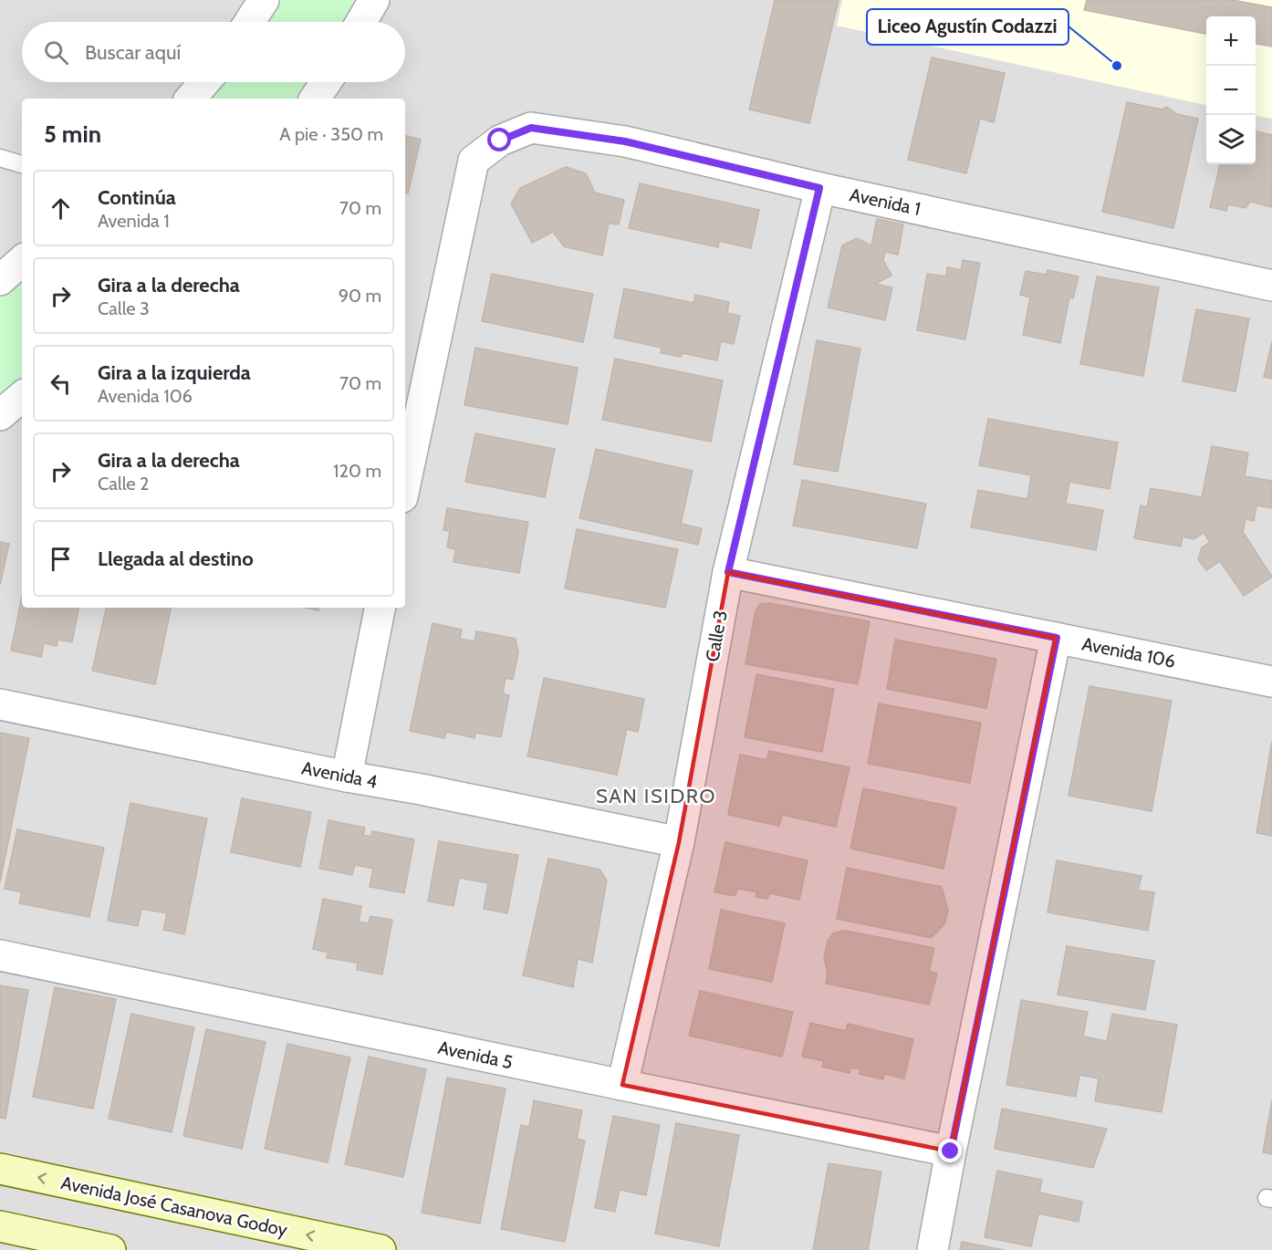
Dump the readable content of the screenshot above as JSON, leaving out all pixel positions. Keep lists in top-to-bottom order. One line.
{"streets":{"street":["Avenida 1","Calle 3","Avenida 106","Avenida 4","Avenida 5","Avenida José Casanova Godoy"]},"crossings":[["Avenida 1","Calle 3"],["Calle 3","Avenida 106"],["Calle 3","Avenida 4"],["Calle 3","Avenida 5"]],"one_way":["Avenida José Casanova Godoy"],"districts":["SAN ISIDRO"],"places":["Liceo Agustín Codazzi"],"page":{"map_buttons":["+","−"],"search":"Buscar aquí","heading":["5 min","A pie · 350 m"],"list":[["Continúa","Avenida 1","70 m"],["Gira a la derecha","Calle 3","90 m"],["Gira a la izquierda","Avenida 106","70 m"],["Gira a la derecha","Calle 2","120 m"],"Llegada al destino"]}}
